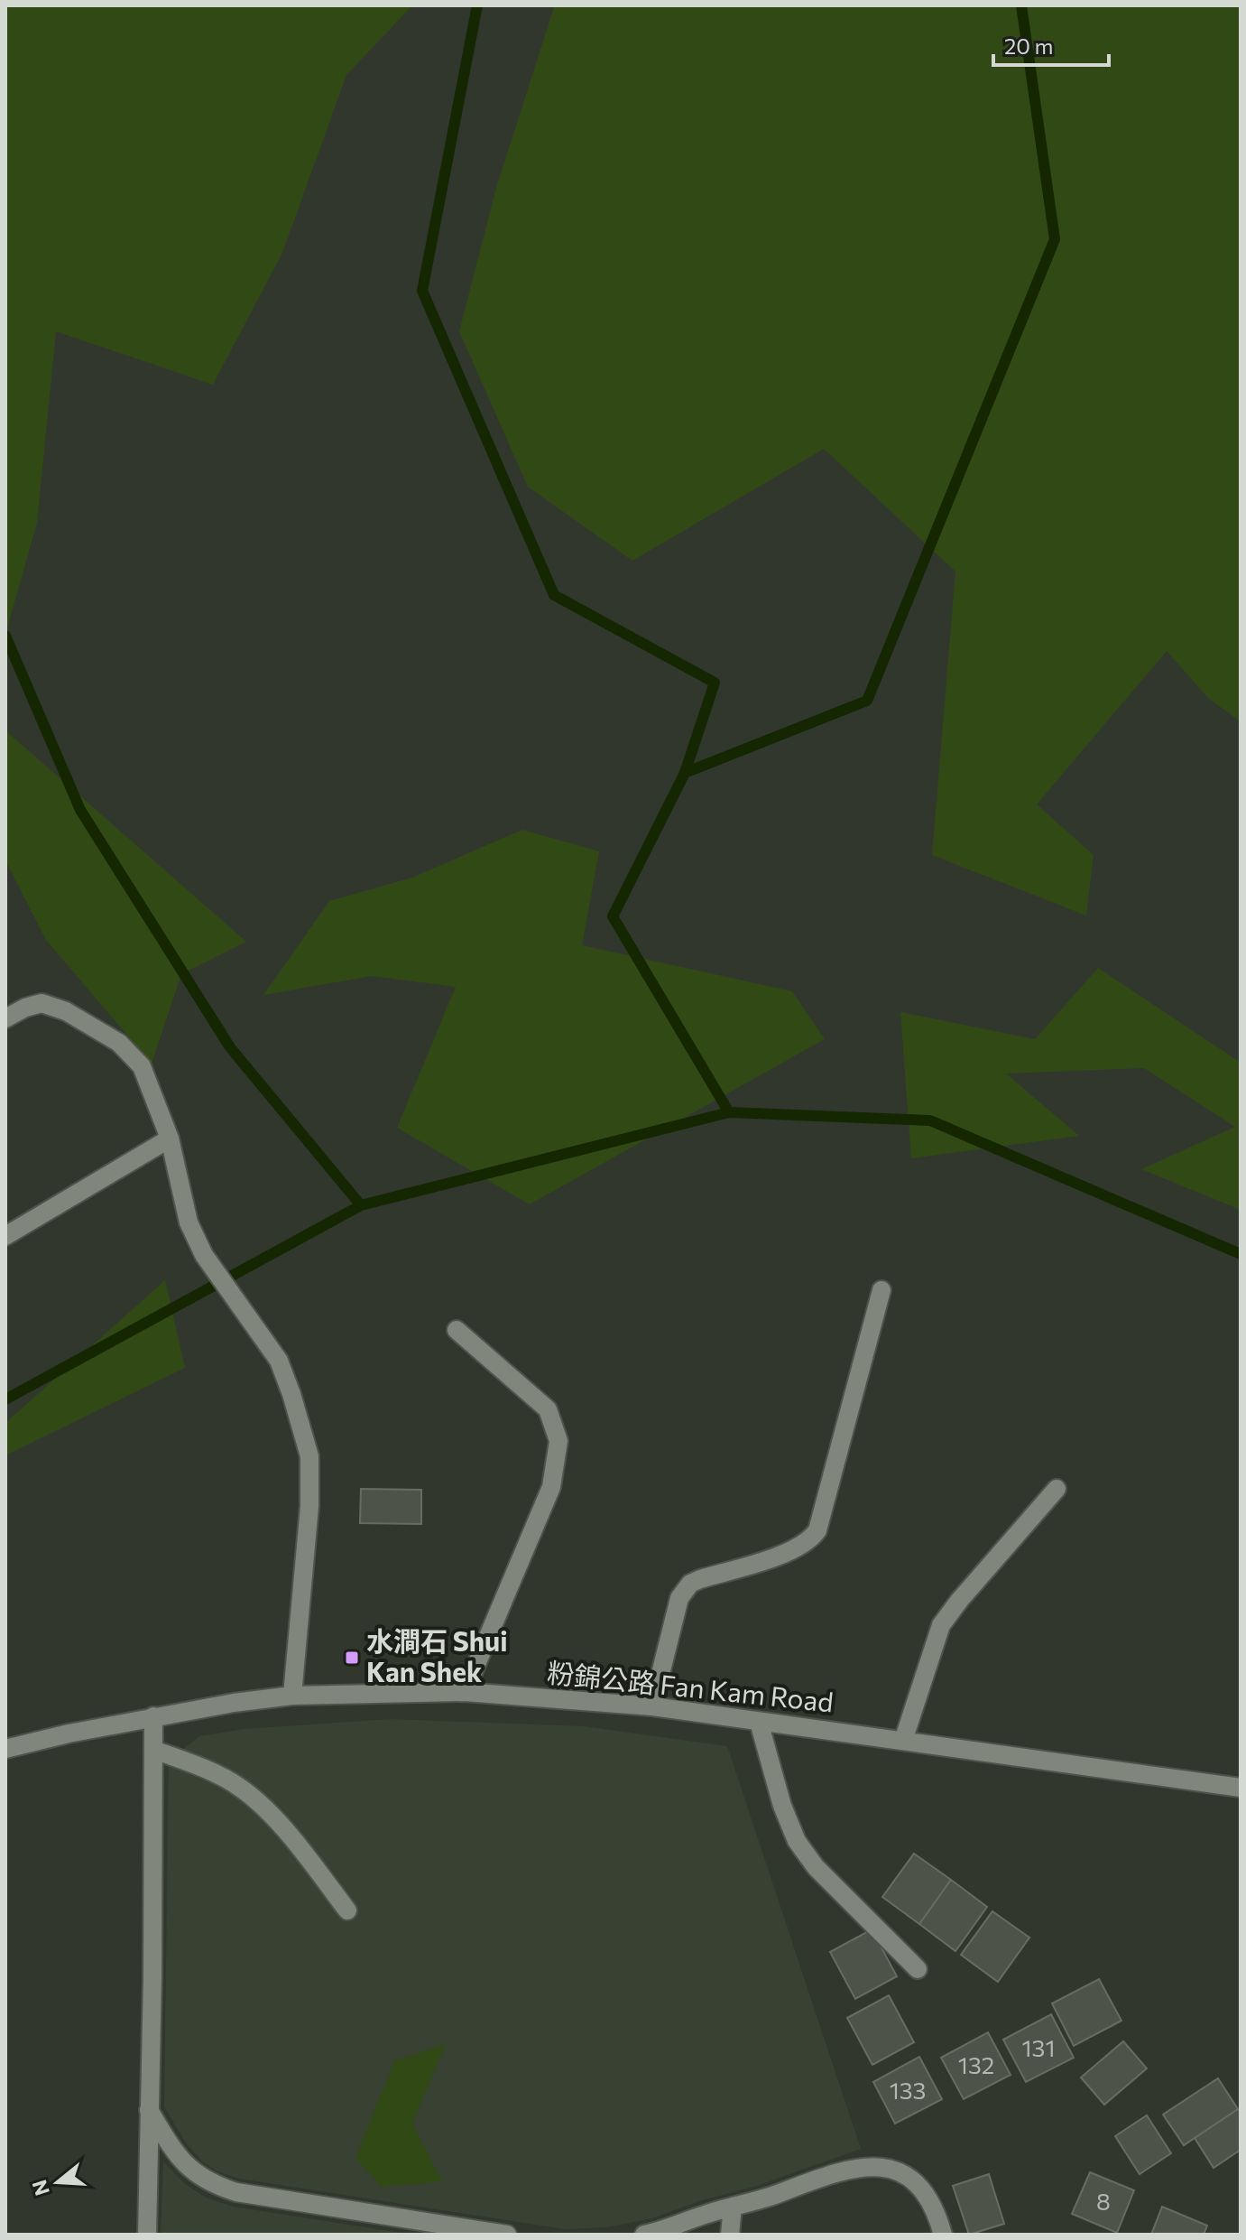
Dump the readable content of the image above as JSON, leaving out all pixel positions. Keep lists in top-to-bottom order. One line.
{"streets":{"street":["粉錦公路 Fan Kam Road"]},"places":{"transit":["水澗石 Shui Kan Shek"]},"house_numbers":["131","132","133","8"],"scale_bar":"20 m","north":"left"}
